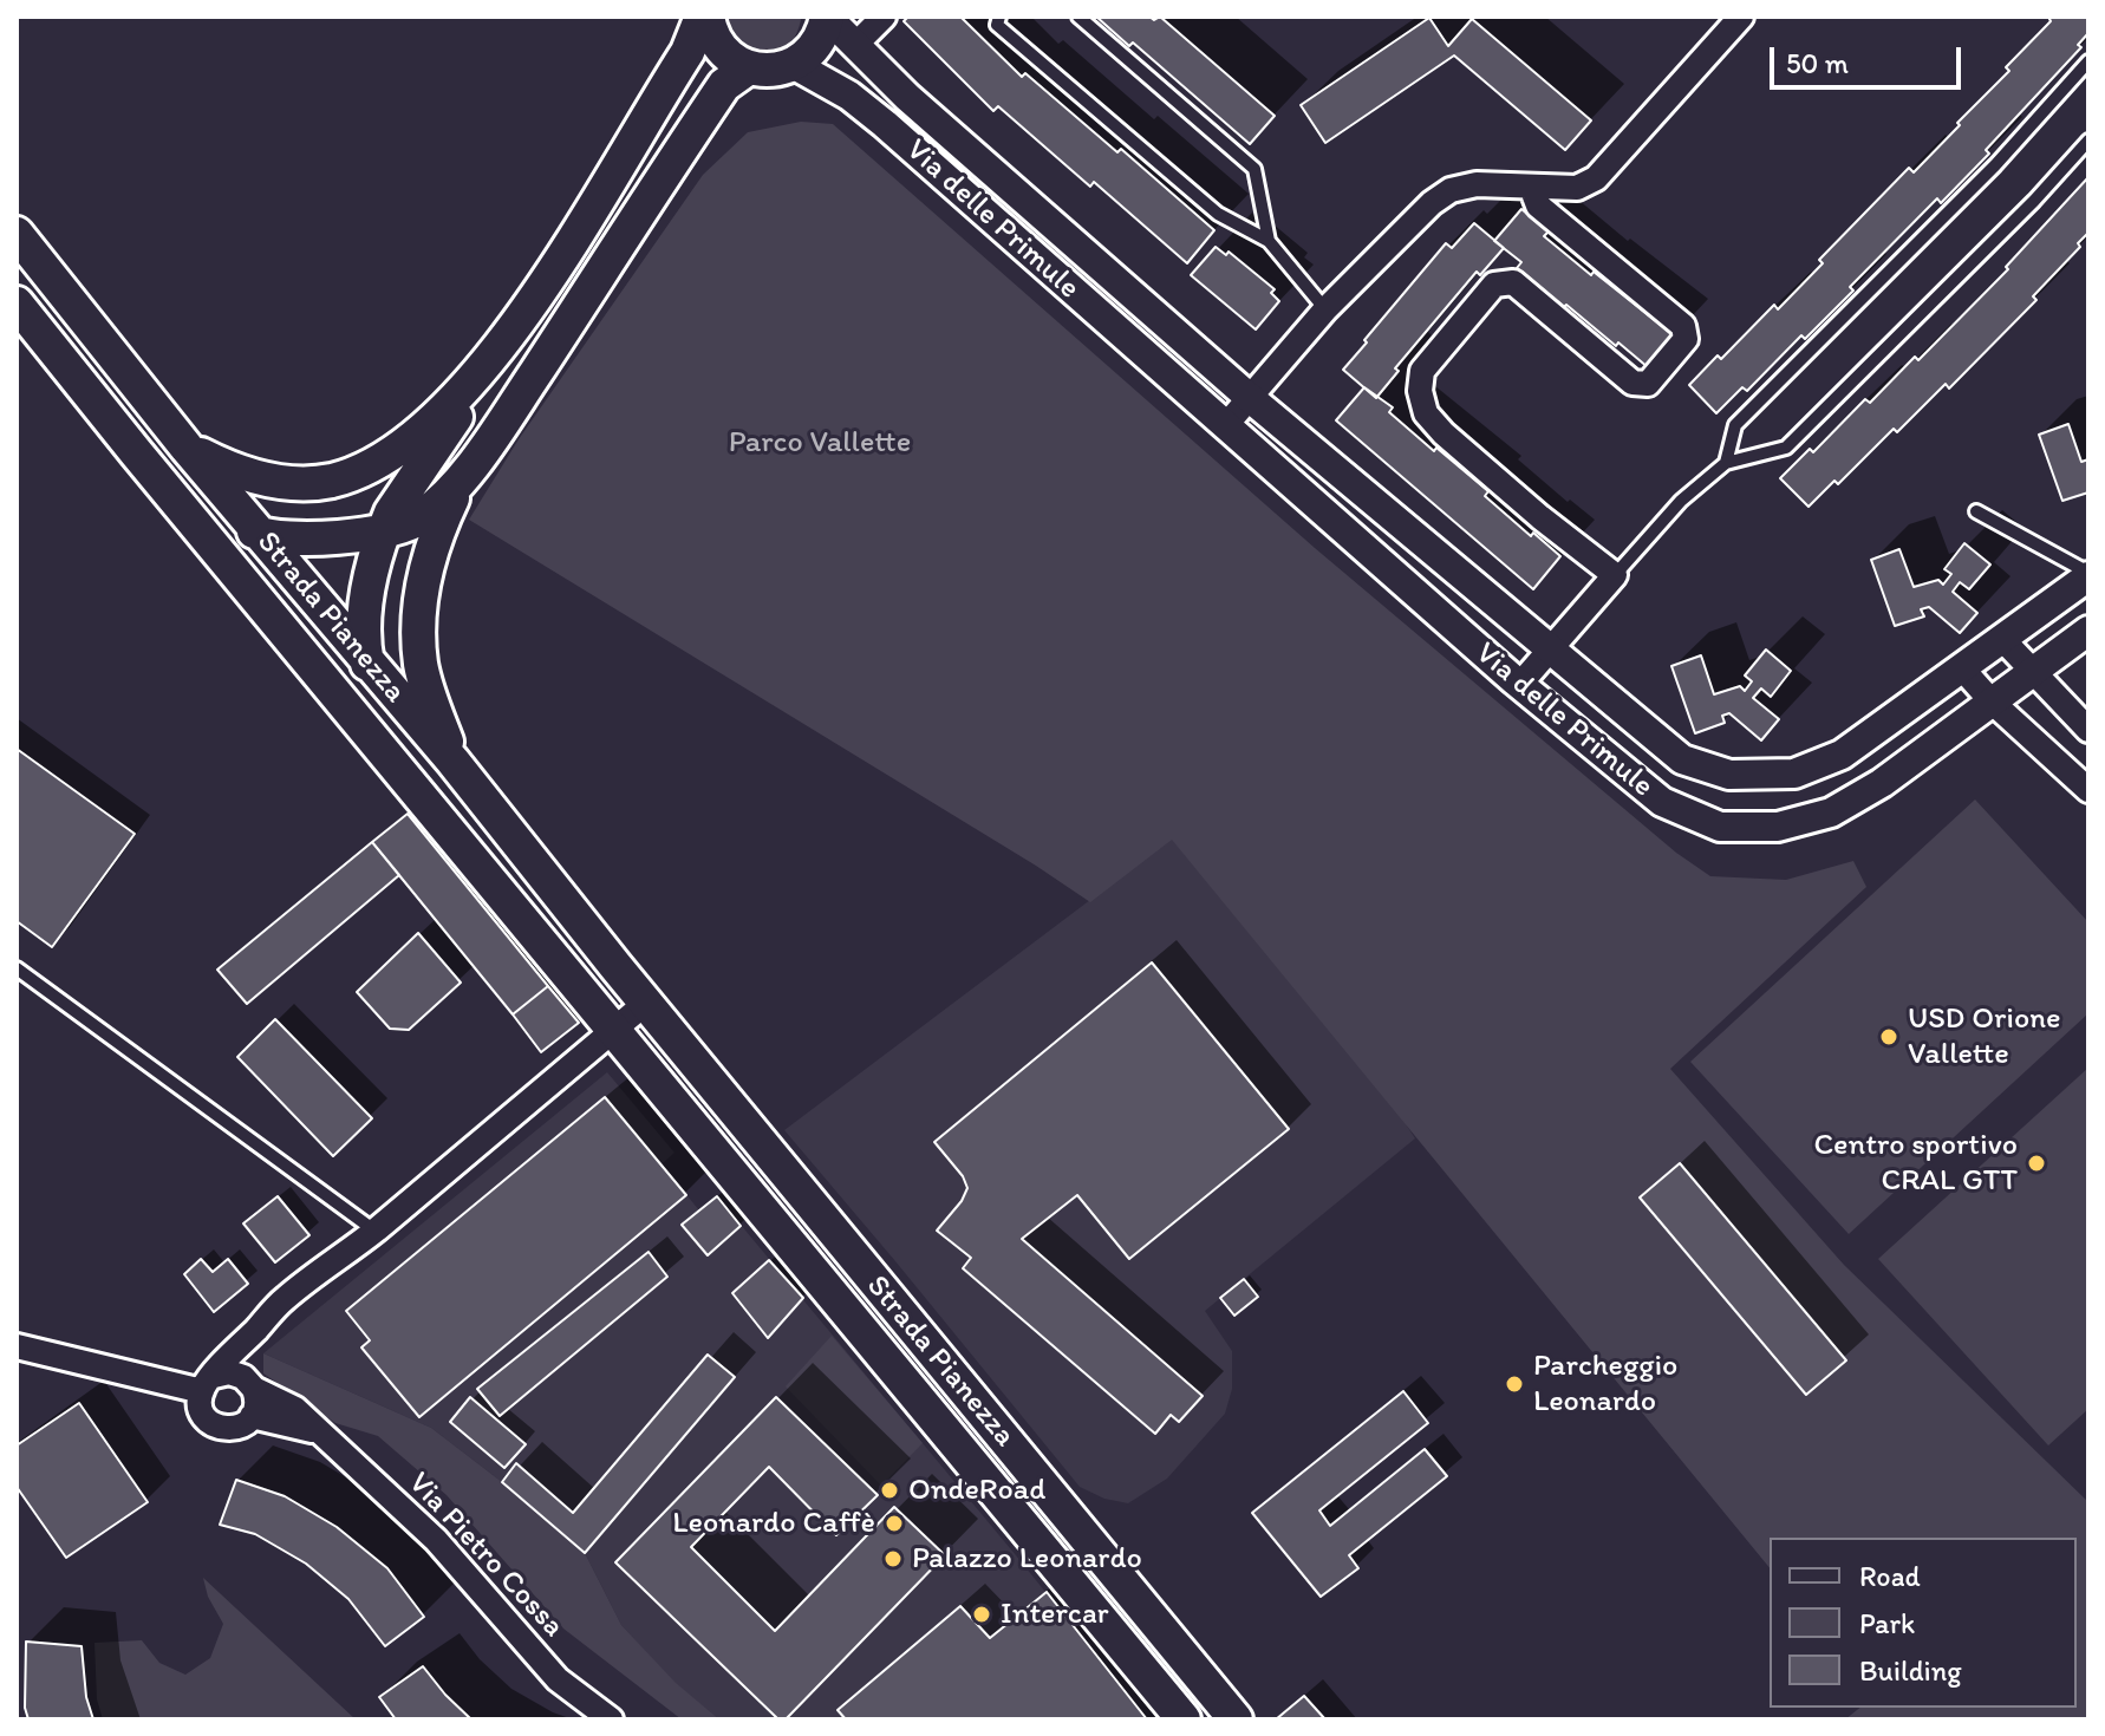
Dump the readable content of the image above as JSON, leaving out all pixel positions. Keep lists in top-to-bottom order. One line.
{"streets":{"main road":["Strada Pianezza"],"street":["Via delle Primule","Via Pietro Cossa"]},"parks":["Parco Vallette"],"places":["USD Orione Vallette","Centro sportivo CRAL GTT","Parcheggio Leonardo","OndeRoad","Leonardo Caffè","Palazzo Leonardo","Intercar"],"legend":["Road","Park","Building"],"scale_bar":"50 m"}
